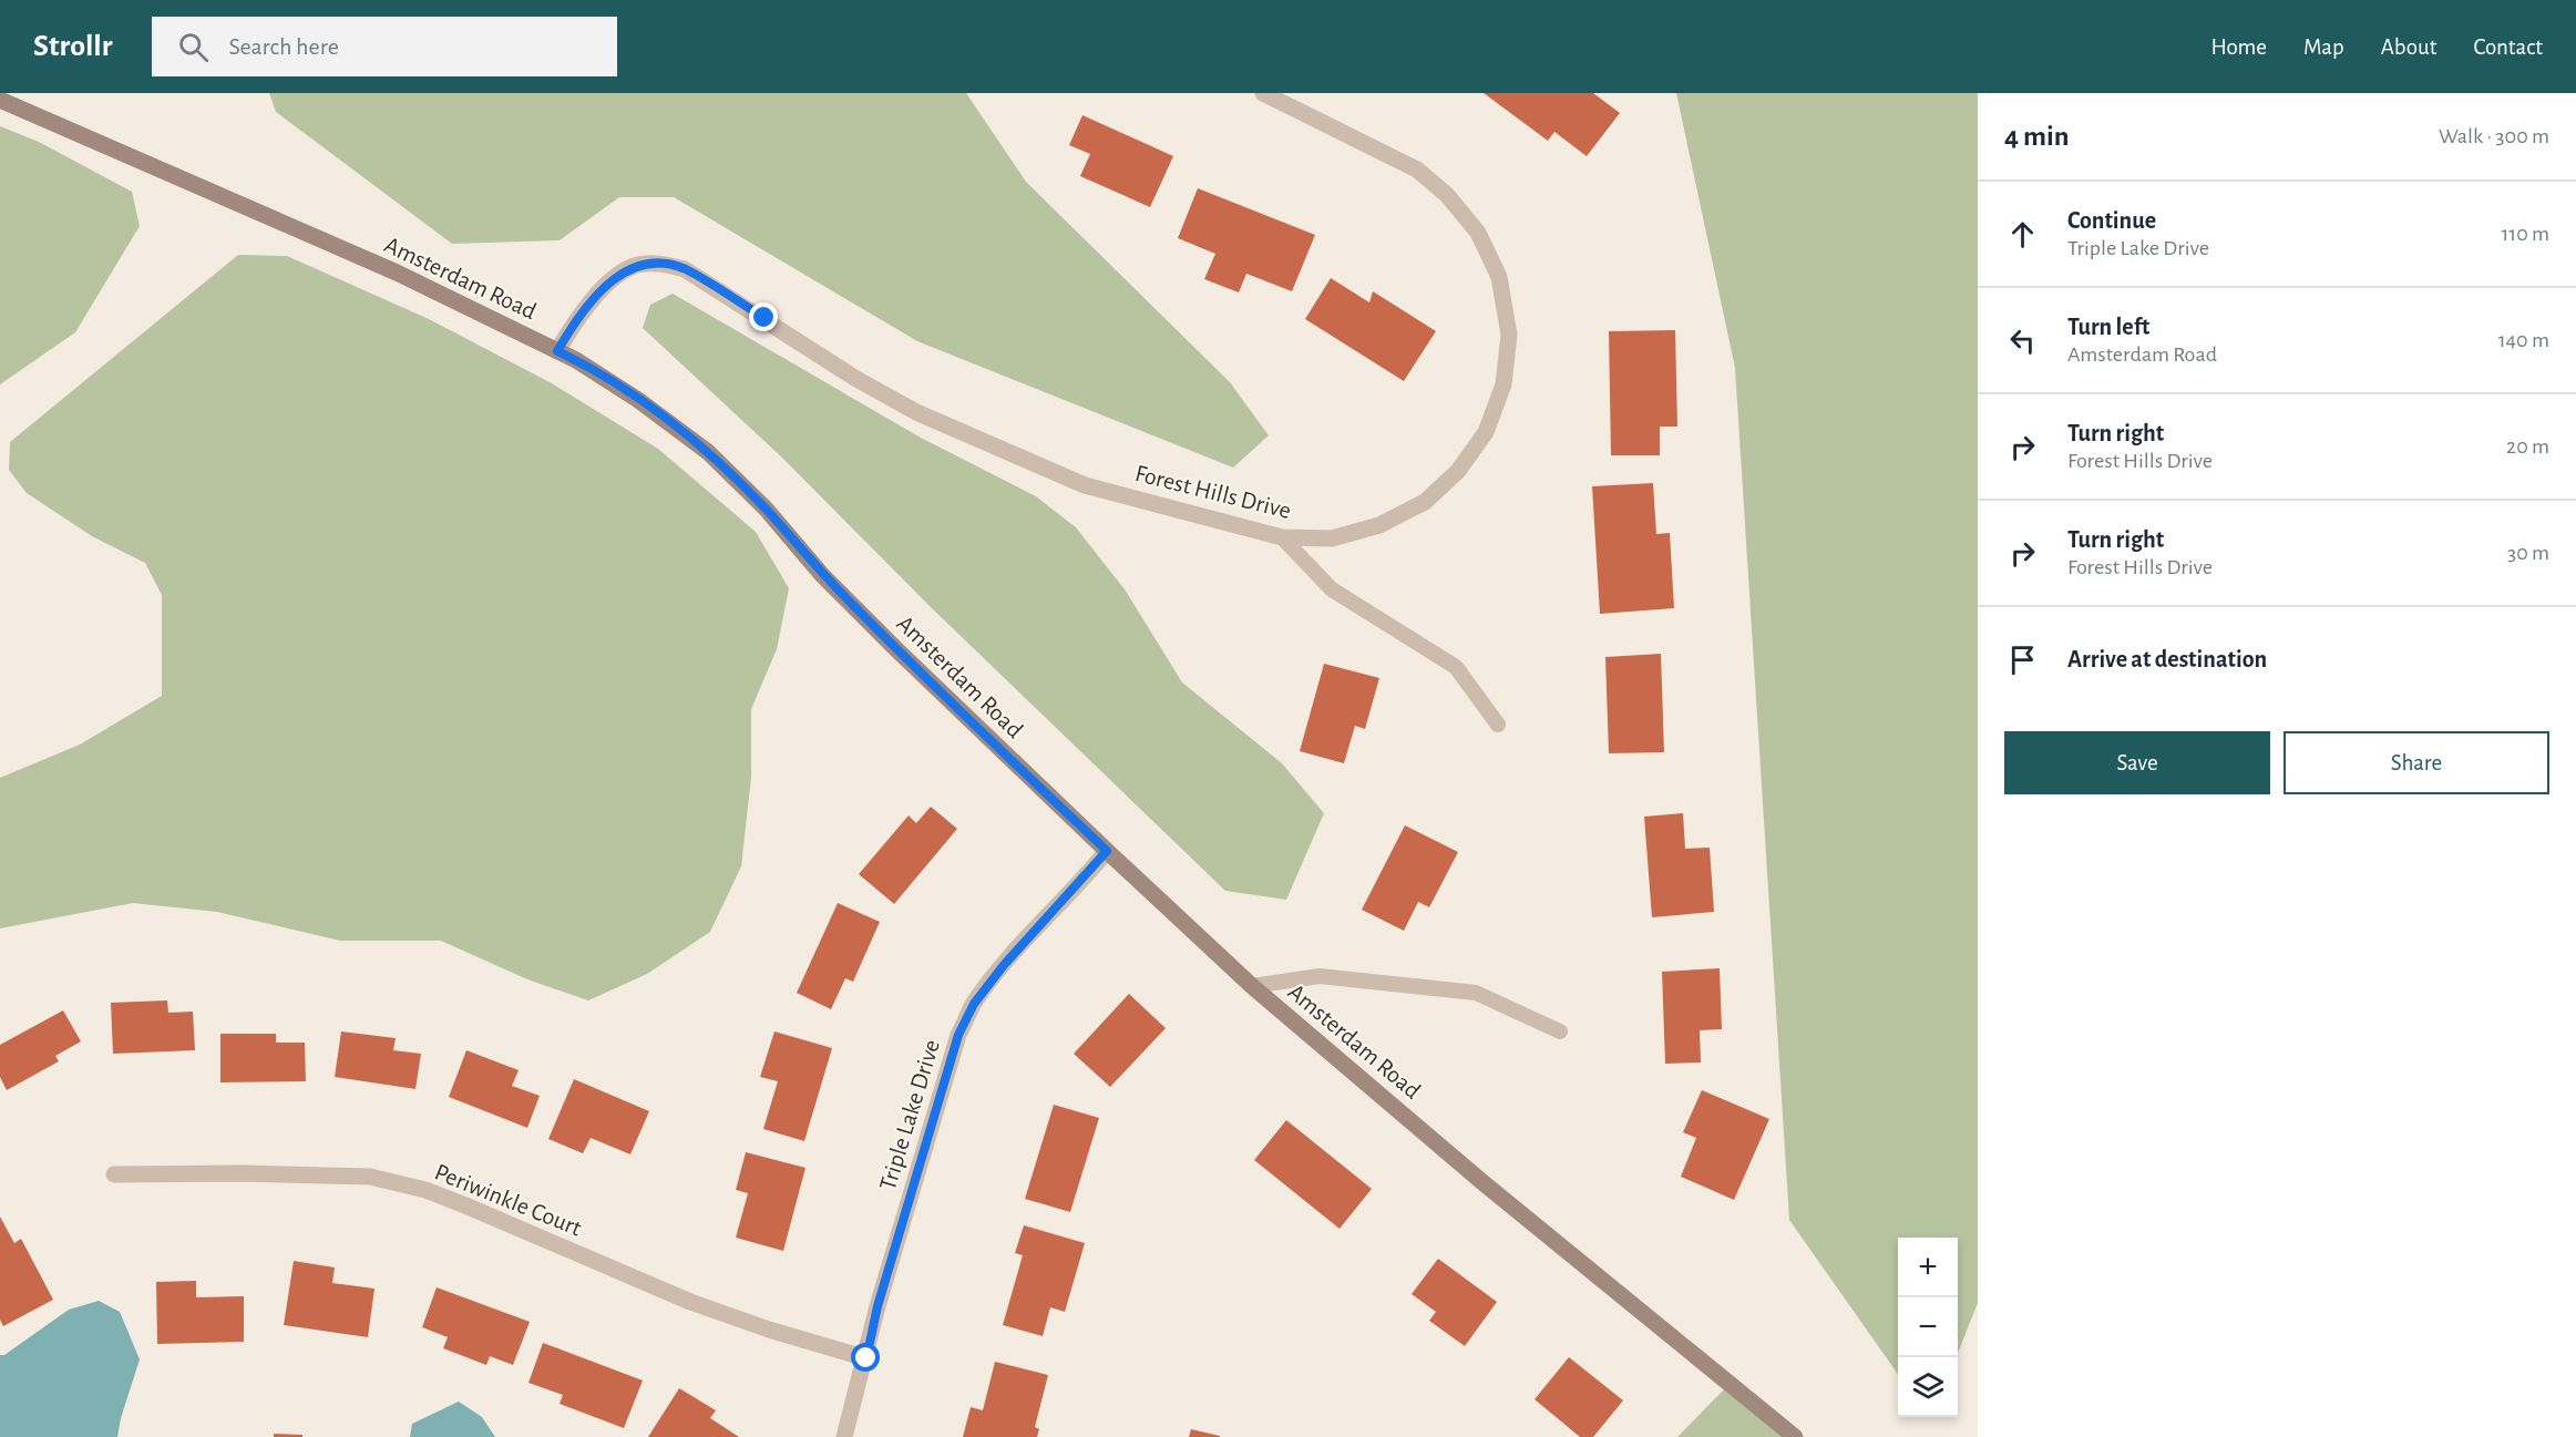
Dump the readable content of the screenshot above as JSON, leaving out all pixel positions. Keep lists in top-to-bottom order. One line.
{"streets":{"street":["Amsterdam Road","Forest Hills Drive","Triple Lake Drive","Periwinkle Court"]},"crossings":[["Amsterdam Road","Forest Hills Drive"],["Amsterdam Road","Triple Lake Drive"],["Triple Lake Drive","Periwinkle Court"]],"page":{"header":"Strollr","search":"Search here","nav":["Home","Map","About","Contact"],"heading":["4 min","Walk · 300 m"],"list":[["Continue","Triple Lake Drive","110 m"],["Turn left","Amsterdam Road","140 m"],["Turn right","Forest Hills Drive","20 m"],["Turn right","Forest Hills Drive","30 m"],"Arrive at destination"],"buttons":["Save","Share"],"map_buttons":["+","−"]}}
